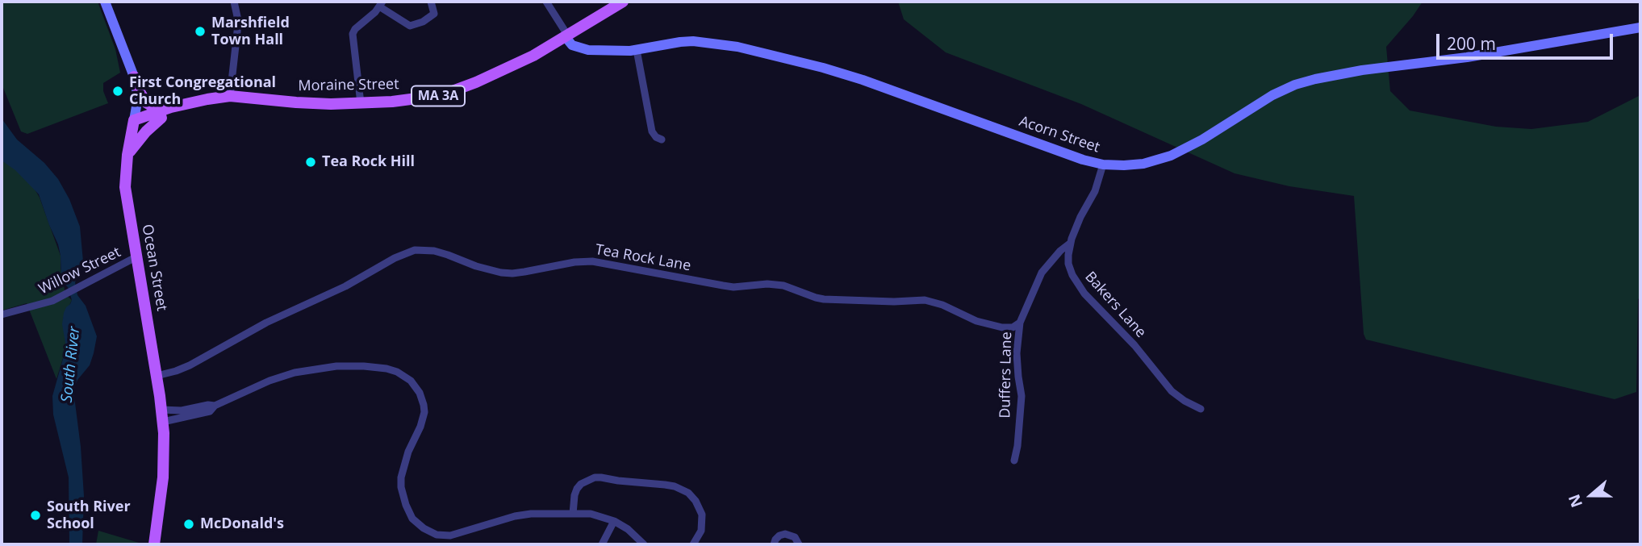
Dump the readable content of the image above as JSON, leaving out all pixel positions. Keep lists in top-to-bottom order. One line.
{"streets":{"main road":["Moraine Street","MA 3A","Acorn Street","Ocean Street"],"street":["Tea Rock Lane","Willow Street","Bakers Lane","Duffers Lane"]},"crossings":[["Moraine Street","MA 3A"],["Moraine Street","Acorn Street"],["Moraine Street","Ocean Street"],["MA 3A","Ocean Street"],["Acorn Street","Bakers Lane"],["Tea Rock Lane","Ocean Street"],["Tea Rock Lane","Duffers Lane"],["Ocean Street","Willow Street"]],"water":["South River"],"places":["Marshfield Town Hall","First Congregational Church","Tea Rock Hill","South River School","McDonald's"],"scale_bar":"200 m","north":"left"}
